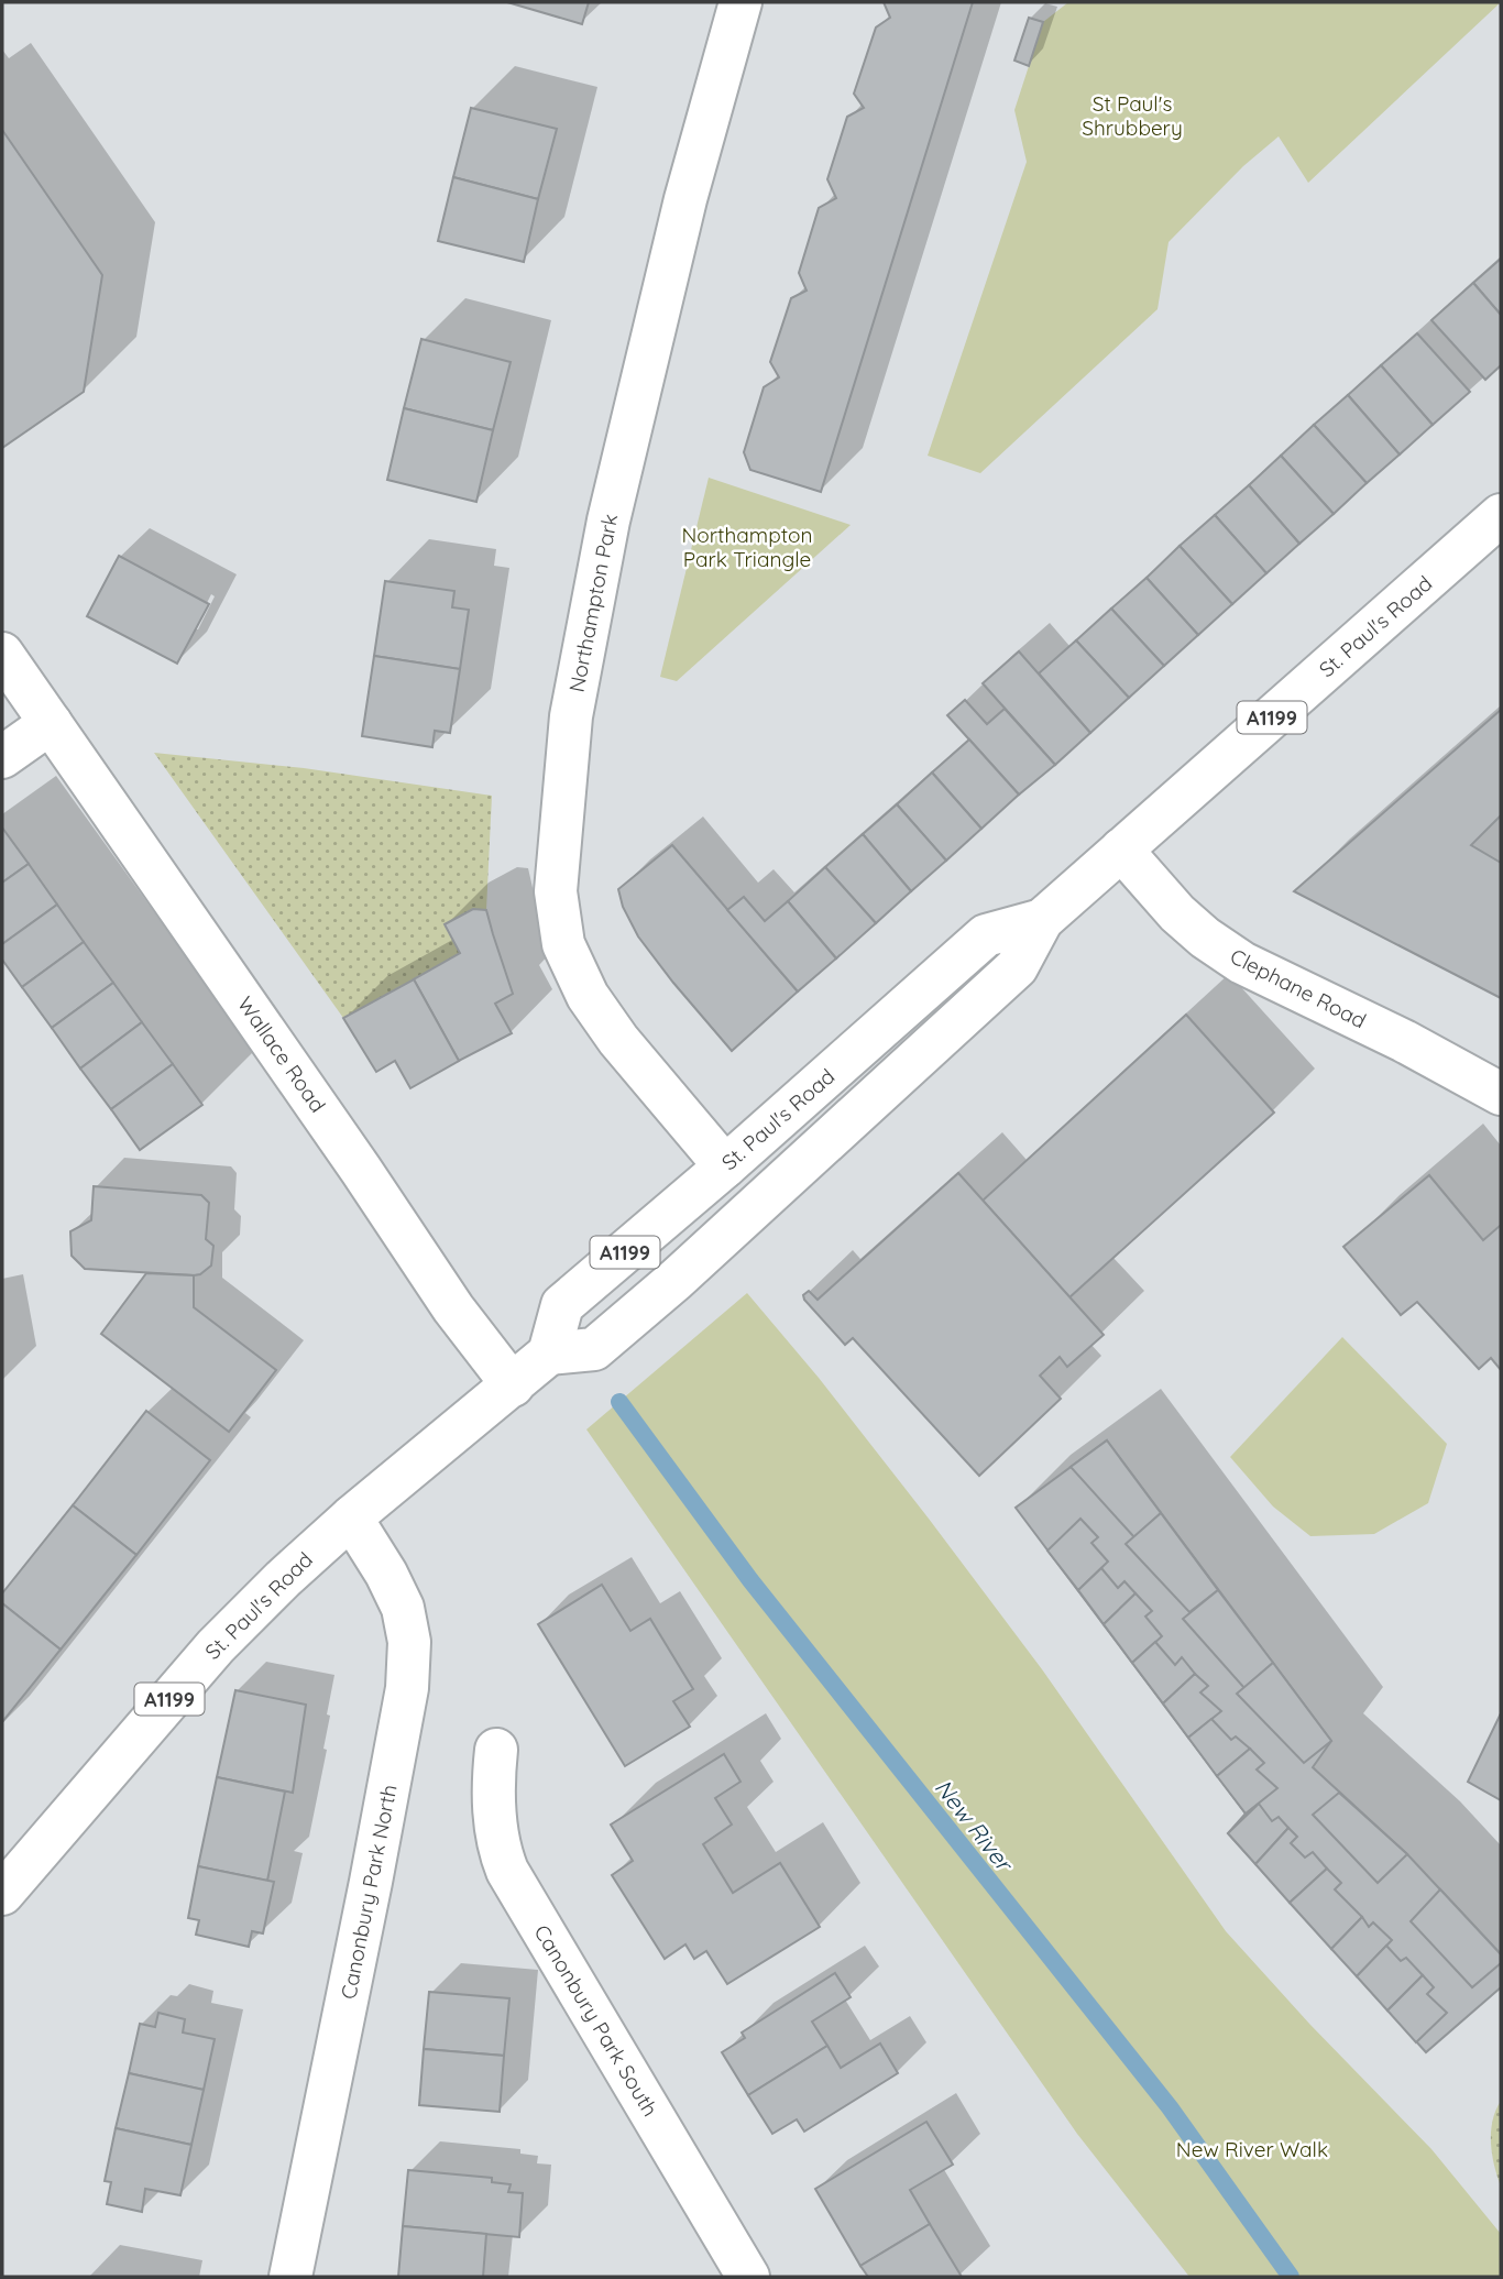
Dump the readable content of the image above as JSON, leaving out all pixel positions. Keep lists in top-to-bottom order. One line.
{"streets":{"street":["Northampton Park","St. Paul's Road","A1199","Clephane Road","Wallace Road","Canonbury Park North","Canonbury Park South"]},"crossings":[["Northampton Park","St. Paul's Road"],["St. Paul's Road","Clephane Road"],["St. Paul's Road","Wallace Road"],["St. Paul's Road","Canonbury Park North"]],"water":["New River"],"parks":["St Paul's Shrubbery","Northampton Park Triangle","New River Walk"]}
